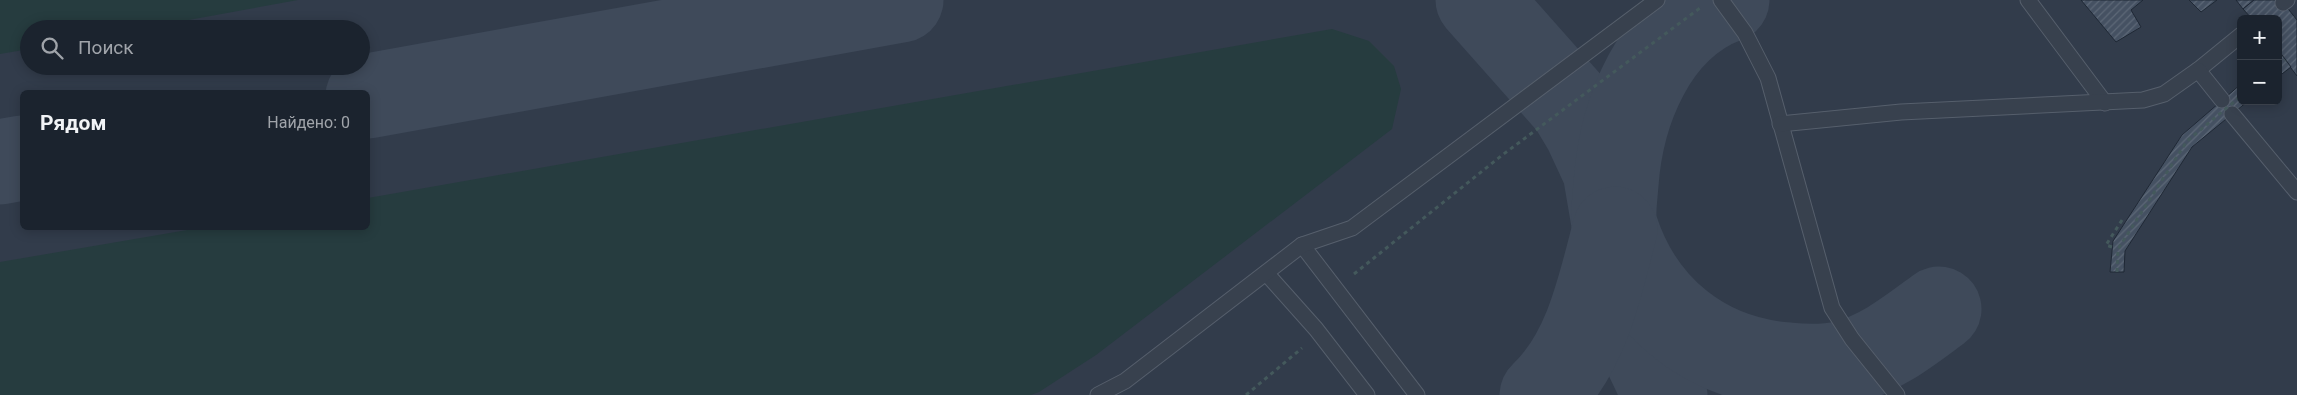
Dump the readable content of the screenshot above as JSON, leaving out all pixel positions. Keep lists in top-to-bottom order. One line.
{"page":{"map_buttons":["+","−"],"search":"Поиск","heading":["Рядом","Найдено: 0"]}}
